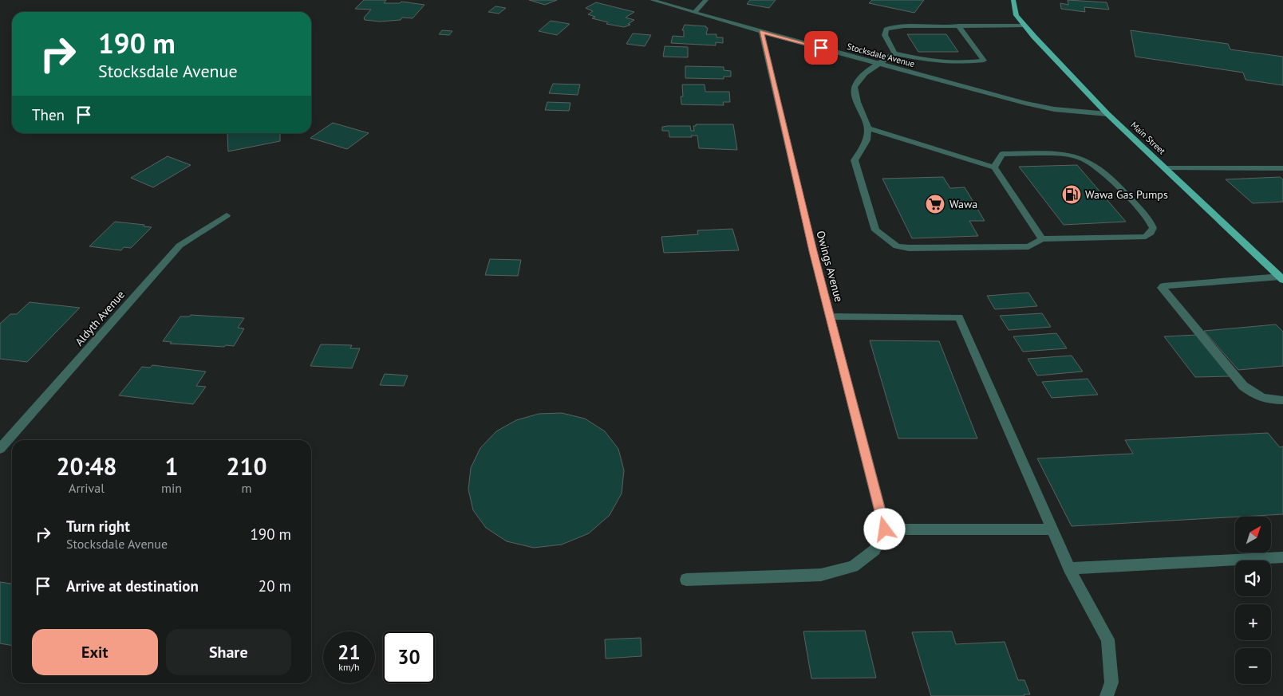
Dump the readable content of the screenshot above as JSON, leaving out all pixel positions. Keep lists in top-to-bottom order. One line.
{"streets":{"main road":["Main Street"],"street":["Stocksdale Avenue","Owings Avenue","Aldyth Avenue"]},"crossings":[["Stocksdale Avenue","Main Street"],["Stocksdale Avenue","Owings Avenue"]],"places":{"fuel station":["Wawa Gas Pumps"],"supermarket":["Wawa"]},"north":"top right","page":{"turn":["190 m","Stocksdale Avenue"],"then":"Then","eta":["20:48","Arrival","1","min","210","m"],"list":[{"name":"Turn right","note":"Stocksdale Avenue","value":"190 m"},{"name":"Arrive at destination","value":"20 m"}],"map_buttons":["+","−"],"buttons":["Exit","Share"],"speed":"21 km/h","limit":"30"}}
